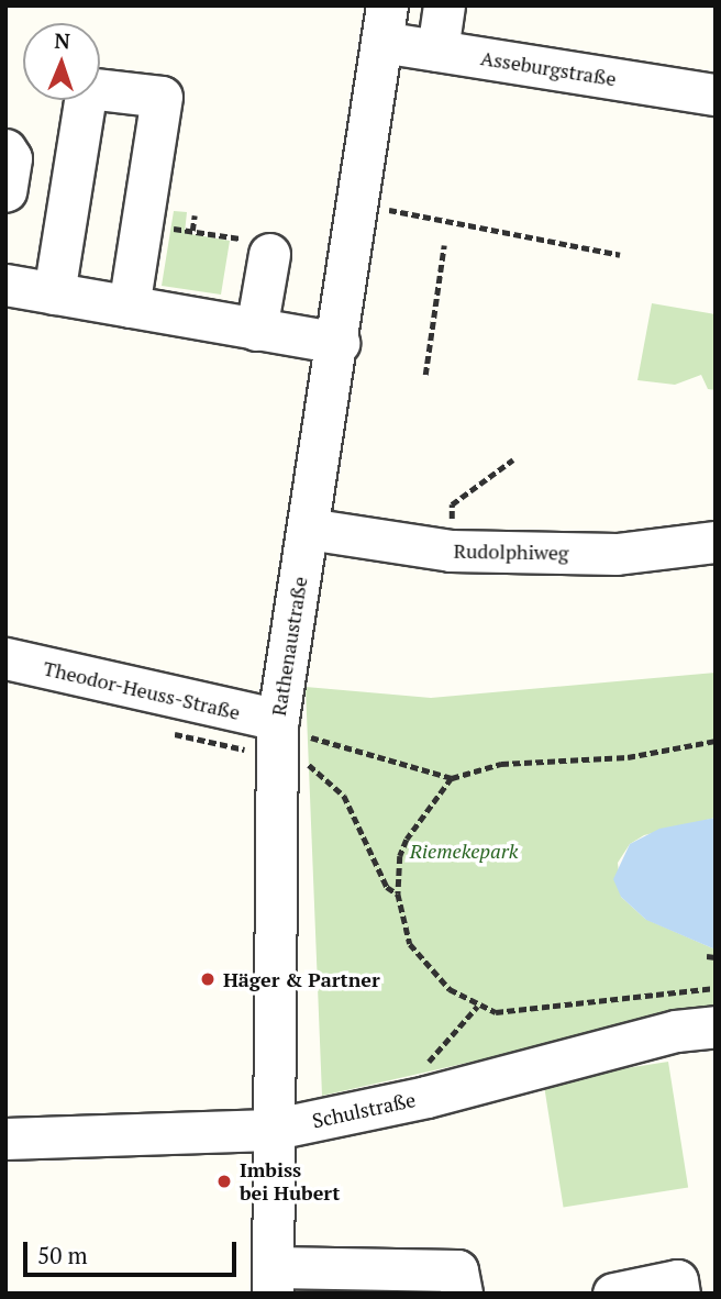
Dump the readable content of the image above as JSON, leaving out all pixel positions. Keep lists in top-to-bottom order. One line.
{"streets":{"street":["Asseburgstraße","Rudolphiweg","Rathenaustraße","Theodor-Heuss-Straße","Schulstraße"]},"crossings":[["Asseburgstraße","Rathenaustraße"],["Rudolphiweg","Rathenaustraße"],["Rathenaustraße","Theodor-Heuss-Straße"],["Rathenaustraße","Schulstraße"]],"parks":["Riemekepark"],"places":["Häger & Partner","Imbiss bei Hubert"],"scale_bar":"50 m","north":"top"}
